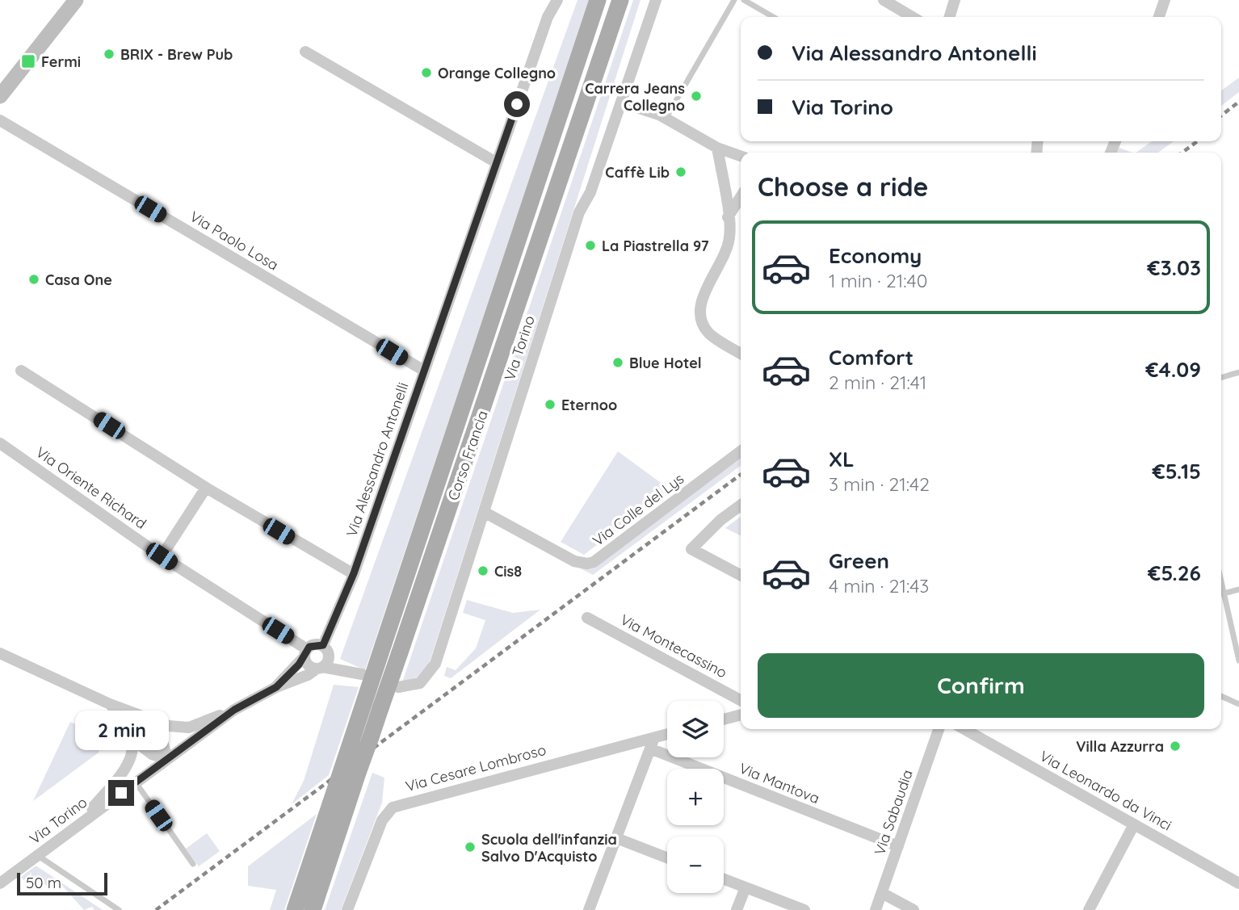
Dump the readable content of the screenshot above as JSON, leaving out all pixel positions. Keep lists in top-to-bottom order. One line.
{"streets":{"main road":["Corso Francia"],"street":["Via Paolo Losa","Via Torino","Via Alessandro Antonelli","Via Oriente Richard","Via Colle del Lys","Via Montecassino","Via Cesare Lombroso","Via Mantova","Via Leonardo da Vinci","Via Sabaudia"]},"crossings":[["Via Paolo Losa","Via Alessandro Antonelli"],["Via Torino","Via Alessandro Antonelli"],["Via Torino","Via Oriente Richard"],["Via Torino","Via Colle del Lys"],["Via Alessandro Antonelli","Via Oriente Richard"],["Via Cesare Lombroso","Via Mantova"],["Via Mantova","Via Sabaudia"]],"places":{"other":["BRIX - Brew Pub","Orange Collegno","Carrera Jeans Collegno","Caffè Lib","La Piastrella 97","Casa One","Blue Hotel","Eternoo","Cis8","Villa Azzurra","Scuola dell'infanzia Salvo D'Acquisto"],"transit":["Fermi"]},"scale_bar":"50 m","page":{"banner":["Via Alessandro Antonelli","Via Torino"],"heading":"Choose a ride","list":[{"name":"Economy","note":"1 min · 21:40","value":"€3.03"},{"name":"Comfort","note":"2 min · 21:41","value":"€4.09"},{"name":"XL","note":"3 min · 21:42","value":"€5.15"},{"name":"Green","note":"4 min · 21:43","value":"€5.26"}],"buttons":"Confirm","map_buttons":["+","−"],"bubble":"2 min","scale":"50 m"}}
